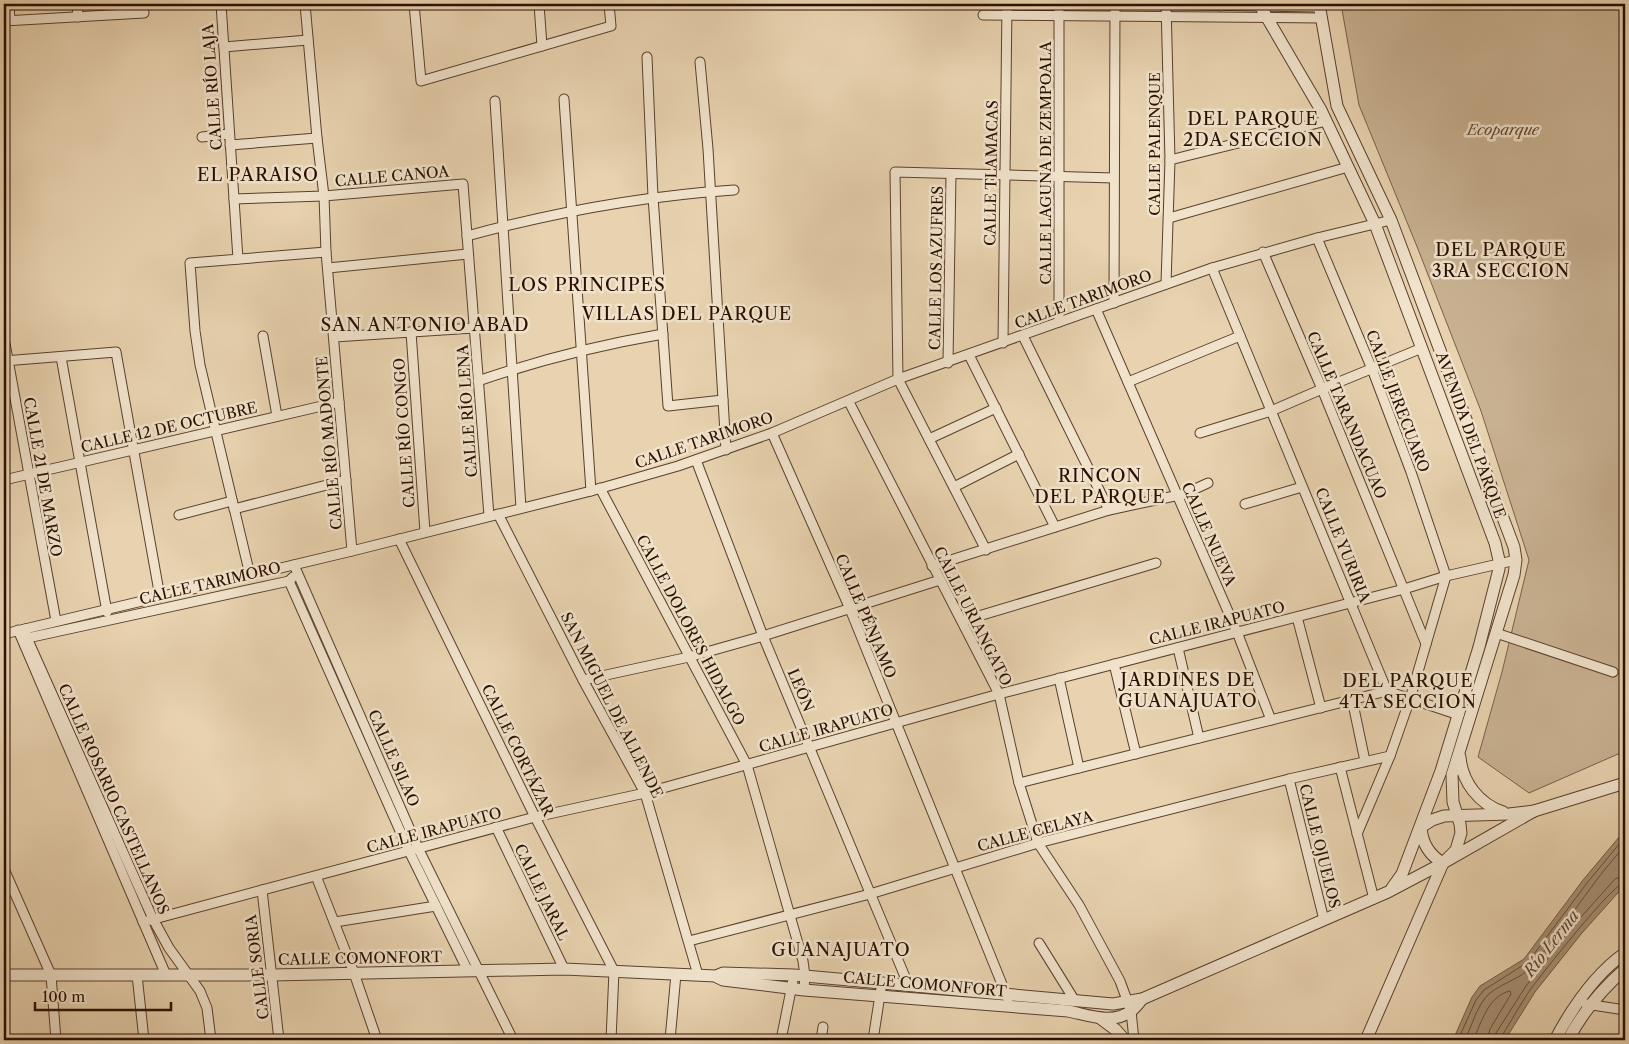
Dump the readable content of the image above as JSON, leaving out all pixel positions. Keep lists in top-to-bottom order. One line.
{"streets":{"street":["CALLE RÍO LAJA","CALLE PALENQUE","CALLE LAGUNA DE ZEMPOALA","CALLE TLAMACAS","CALLE CANOA","CALLE LOS AZUFRES","CALLE TARIMORO","CALLE JERECUARO","CALLE RÍO LENA","CALLE TARANDACUAO","CALLE 12 DE OCTUBRE","CALLE RÍO CONGO","AVENIDA DEL PARQUE","CALLE RÍO MADONTE","CALLE 21 DE MARZO","CALLE NUEVA","CALLE YURIRIA","CALLE PÉNJAMO","CALLE URIANGATO","CALLE IRAPUATO","CALLE DOLORES HIDALGO","LEÓN","SAN MIGUEL DE ALLENDE","CALLE CORTÁZAR","CALLE SILAO","CALLE ROSARIO CASTELLANOS","CALLE CELAYA","CALLE OJUELOS","CALLE JARAL","CALLE COMONFORT","CALLE SORIA"]},"crossings":[["CALLE RÍO LAJA","CALLE CANOA"],["CALLE PALENQUE","CALLE TARIMORO"],["CALLE LAGUNA DE ZEMPOALA","CALLE TARIMORO"],["CALLE TLAMACAS","CALLE TARIMORO"],["CALLE CANOA","CALLE RÍO LENA"],["CALLE CANOA","CALLE RÍO MADONTE"],["CALLE LOS AZUFRES","CALLE TARIMORO"],["CALLE TARIMORO","CALLE JERECUARO"],["CALLE TARIMORO","CALLE RÍO LENA"],["CALLE TARIMORO","CALLE TARANDACUAO"],["CALLE TARIMORO","CALLE RÍO CONGO"],["CALLE TARIMORO","AVENIDA DEL PARQUE"],["CALLE TARIMORO","CALLE RÍO MADONTE"],["CALLE TARIMORO","CALLE NUEVA"],["CALLE TARIMORO","CALLE YURIRIA"],["CALLE TARIMORO","CALLE PÉNJAMO"],["CALLE TARIMORO","CALLE URIANGATO"],["CALLE TARIMORO","CALLE DOLORES HIDALGO"],["CALLE TARIMORO","LEÓN"],["CALLE TARIMORO","SAN MIGUEL DE ALLENDE"],["CALLE TARIMORO","CALLE CORTÁZAR"],["CALLE TARIMORO","CALLE SILAO"],["CALLE TARIMORO","CALLE ROSARIO CASTELLANOS"],["CALLE JERECUARO","CALLE IRAPUATO"],["CALLE RÍO LENA","SAN MIGUEL DE ALLENDE"],["CALLE TARANDACUAO","CALLE IRAPUATO"],["CALLE 12 DE OCTUBRE","CALLE RÍO MADONTE"],["CALLE 12 DE OCTUBRE","CALLE 21 DE MARZO"],["AVENIDA DEL PARQUE","CALLE IRAPUATO"],["CALLE NUEVA","CALLE IRAPUATO"],["CALLE YURIRIA","CALLE IRAPUATO"],["CALLE PÉNJAMO","CALLE IRAPUATO"],["CALLE PÉNJAMO","CALLE CELAYA"],["CALLE PÉNJAMO","CALLE COMONFORT"],["CALLE URIANGATO","CALLE IRAPUATO"],["CALLE URIANGATO","CALLE CELAYA"],["CALLE URIANGATO","CALLE COMONFORT"],["CALLE IRAPUATO","CALLE DOLORES HIDALGO"],["CALLE IRAPUATO","LEÓN"],["CALLE IRAPUATO","SAN MIGUEL DE ALLENDE"],["CALLE IRAPUATO","CALLE CORTÁZAR"],["CALLE IRAPUATO","CALLE SILAO"],["CALLE IRAPUATO","CALLE ROSARIO CASTELLANOS"],["CALLE IRAPUATO","CALLE JARAL"],["CALLE IRAPUATO","CALLE SORIA"],["CALLE DOLORES HIDALGO","CALLE CELAYA"],["CALLE DOLORES HIDALGO","CALLE COMONFORT"],["LEÓN","CALLE CELAYA"],["LEÓN","CALLE COMONFORT"],["SAN MIGUEL DE ALLENDE","CALLE CELAYA"],["SAN MIGUEL DE ALLENDE","CALLE COMONFORT"],["CALLE CORTÁZAR","CALLE COMONFORT"],["CALLE SILAO","CALLE COMONFORT"],["CALLE ROSARIO CASTELLANOS","CALLE COMONFORT"],["CALLE CELAYA","CALLE OJUELOS"],["CALLE JARAL","CALLE COMONFORT"],["CALLE COMONFORT","CALLE SORIA"]],"districts":["DEL PARQUE 2DA SECCION","EL PARAISO","DEL PARQUE 3RA SECCION","LOS PRINCIPES","VILLAS DEL PARQUE","SAN ANTONIO ABAD","RINCON DEL PARQUE","JARDINES DE GUANAJUATO","DEL PARQUE 4TA SECCION","GUANAJUATO"],"water":["Río Lerma"],"parks":["Ecoparque"],"scale_bar":"100 m"}
